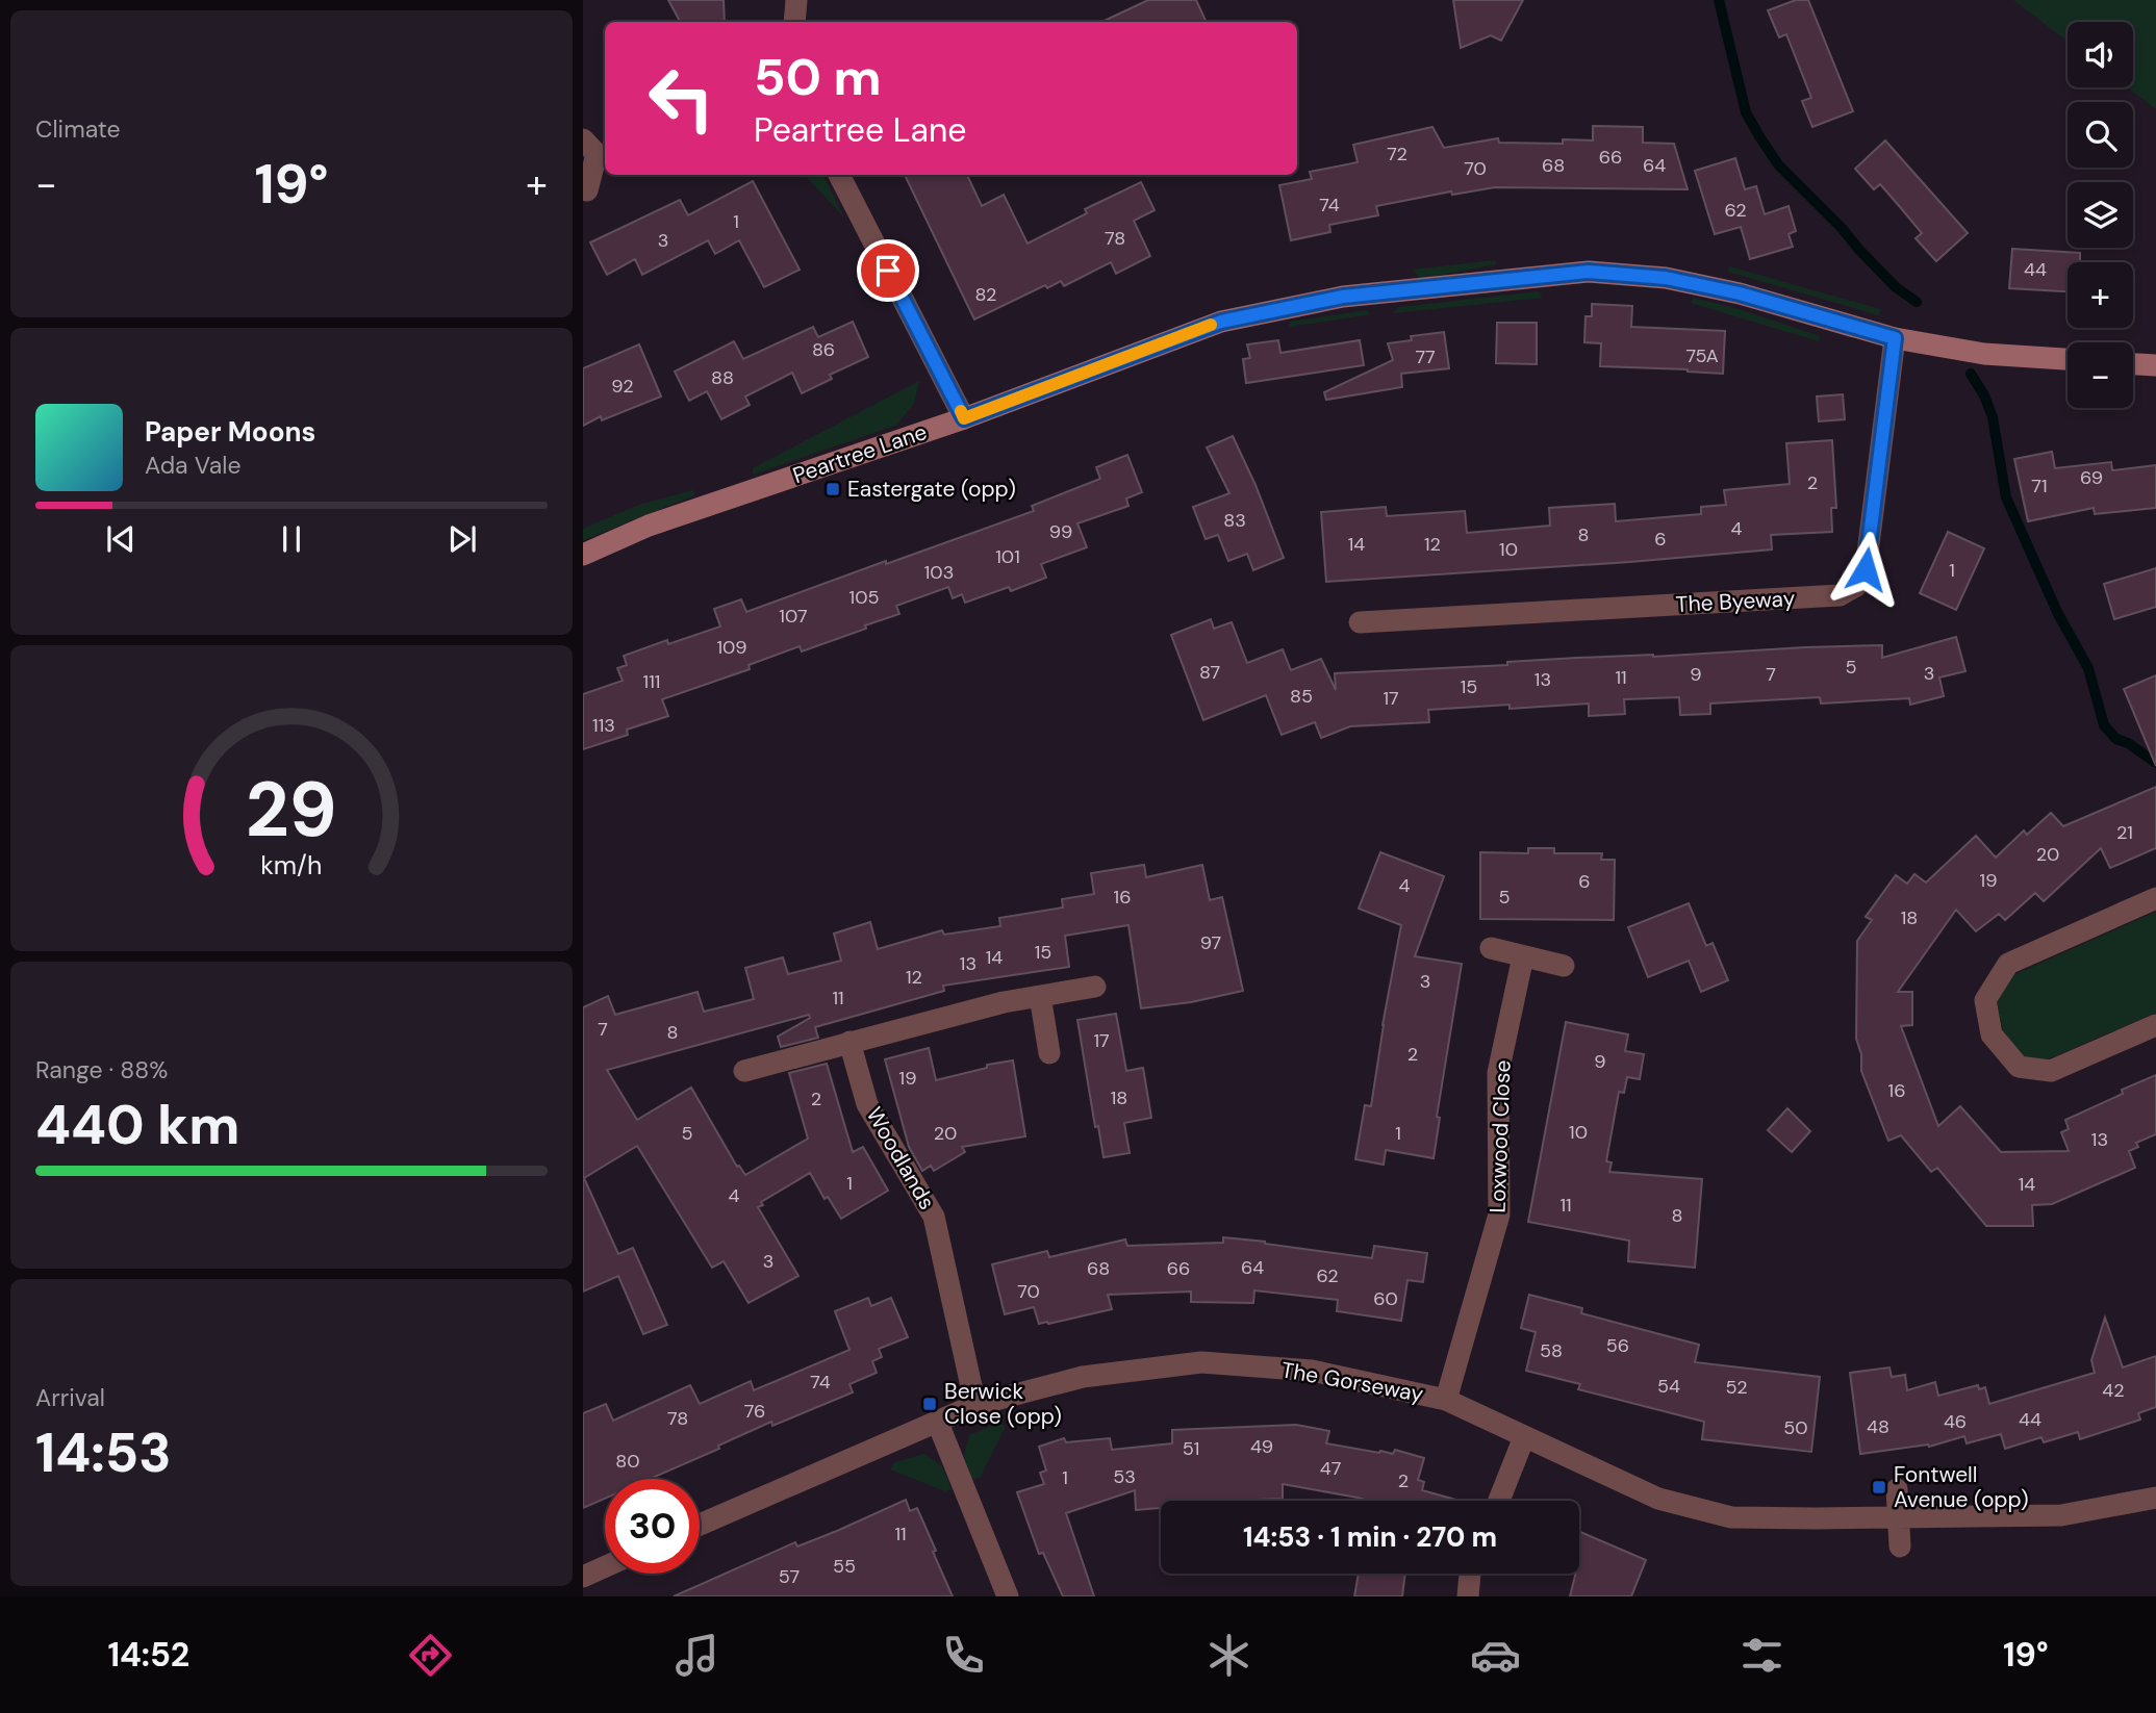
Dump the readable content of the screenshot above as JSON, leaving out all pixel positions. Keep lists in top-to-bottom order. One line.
{"streets":{"street":["Peartree Lane","The Byeway","Loxwood Close","Woodlands","The Gorseway"]},"crossings":[["Peartree Lane","The Byeway"],["Loxwood Close","The Gorseway"],["Woodlands","The Gorseway"]],"places":{"transit":["Eastergate (opp)","Berwick Close (opp)","Fontwell Avenue (opp)"]},"house_numbers":["72","66","68","64","70","74","62","1","78","3","44","82","86","75A","77","88","92","69","2","71","83","4","99","8","6","14","12","10","101","1","103","105","107","109","5","87","3","9","7","11","13","111","15","85","17","113","21","20","19","6","4","16","5","18","97","15","14","13","12","3","11","7","8","17","2","9","19","16","18","2","10","5","20","1","13","1","14","4","11","8","3","64","68","66","62","70","60","56","58","74","54","52","42","76","78","44","46","48","50","49","51","80","47","53","1","2","11","55","57"],"page":{"tile":["Climate",["Range · 88%","440 km"],["Arrival","14:53"]],"map_buttons":["+","−"],"turn":["50 m","Peartree Lane"],"heat":["−","19°","+"],"song":["Paper Moons","Ada Vale"],"limit":"30","trip":"14:53 · 1 min · 270 m","tabs":["14:52","19°"],"gauge":["29","km/h"]}}
